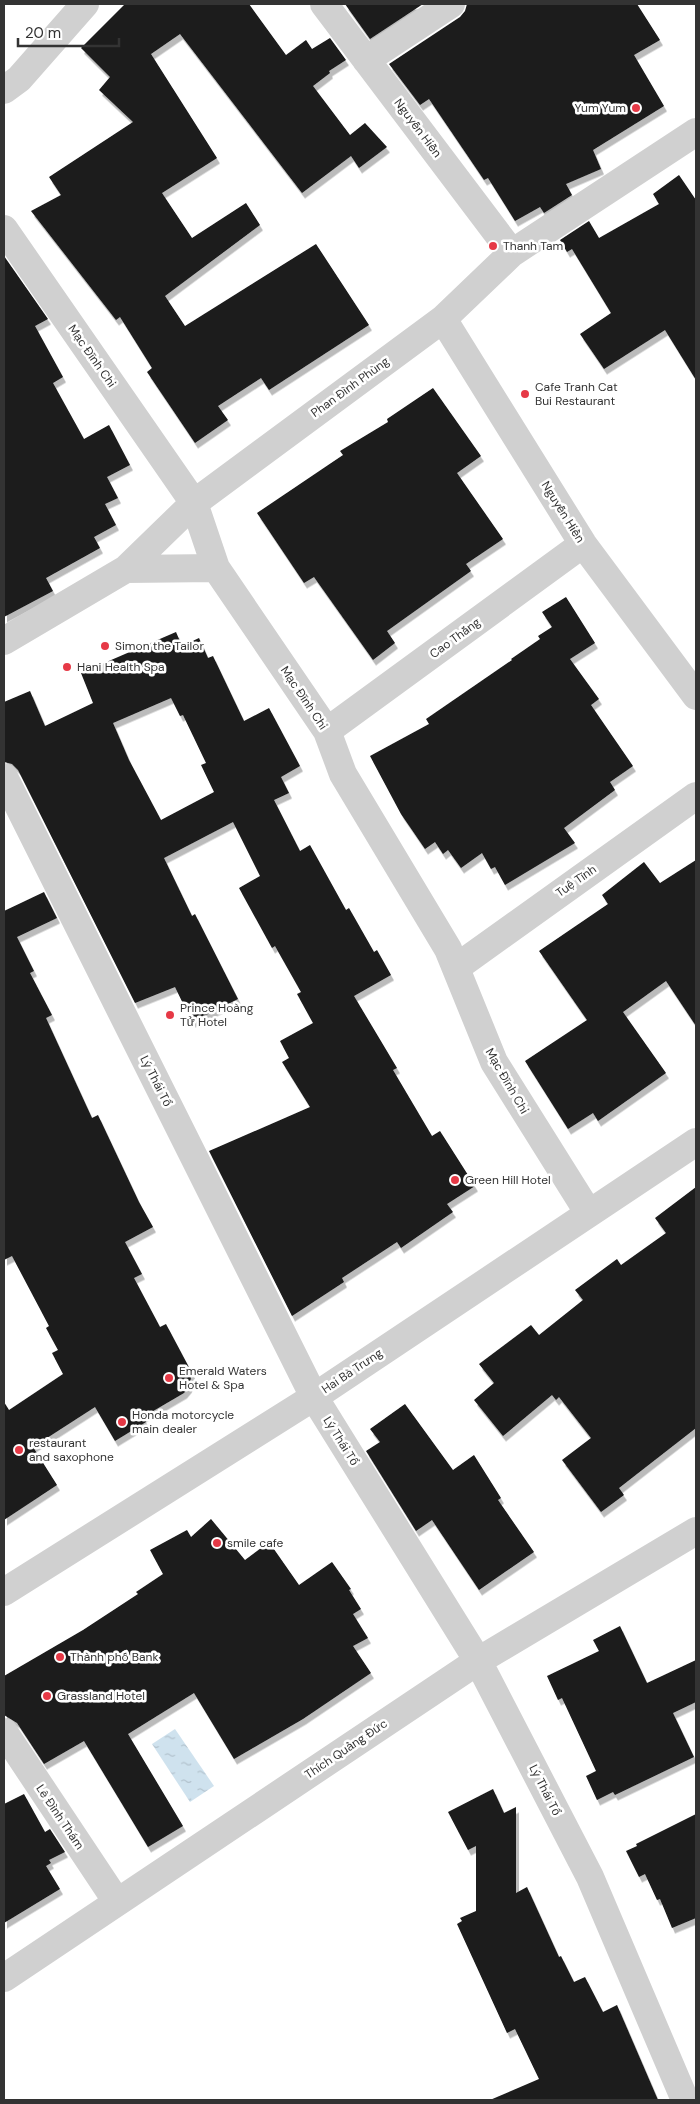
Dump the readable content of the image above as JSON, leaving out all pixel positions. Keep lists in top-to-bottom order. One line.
{"streets":{"street":["Nguyễn Hiền","Mạc Đĩnh Chi","Phan Đình Phùng","Cao Thắng","Tuệ Tĩnh","Lý Thái Tổ","Hai Bà Trưng","Thích Quảng Đức","Lê Đình Thám"]},"crossings":[["Nguyễn Hiền","Phan Đình Phùng"],["Nguyễn Hiền","Cao Thắng"],["Mạc Đĩnh Chi","Phan Đình Phùng"],["Mạc Đĩnh Chi","Cao Thắng"],["Mạc Đĩnh Chi","Tuệ Tĩnh"],["Mạc Đĩnh Chi","Hai Bà Trưng"],["Lý Thái Tổ","Hai Bà Trưng"],["Lý Thái Tổ","Thích Quảng Đức"],["Thích Quảng Đức","Lê Đình Thám"]],"places":["Yum Yum","Thanh Tam","Cafe Tranh Cat Bui Restaurant","Simon the Tailor","Hani Health Spa","Prince Hoàng Tử Hotel","Green Hill Hotel","Emerald Waters Hotel & Spa","Honda motorcycle main dealer","restaurant and saxophone","smile cafe","Thành phố Bank","Grassland Hotel"],"scale_bar":"20 m"}
